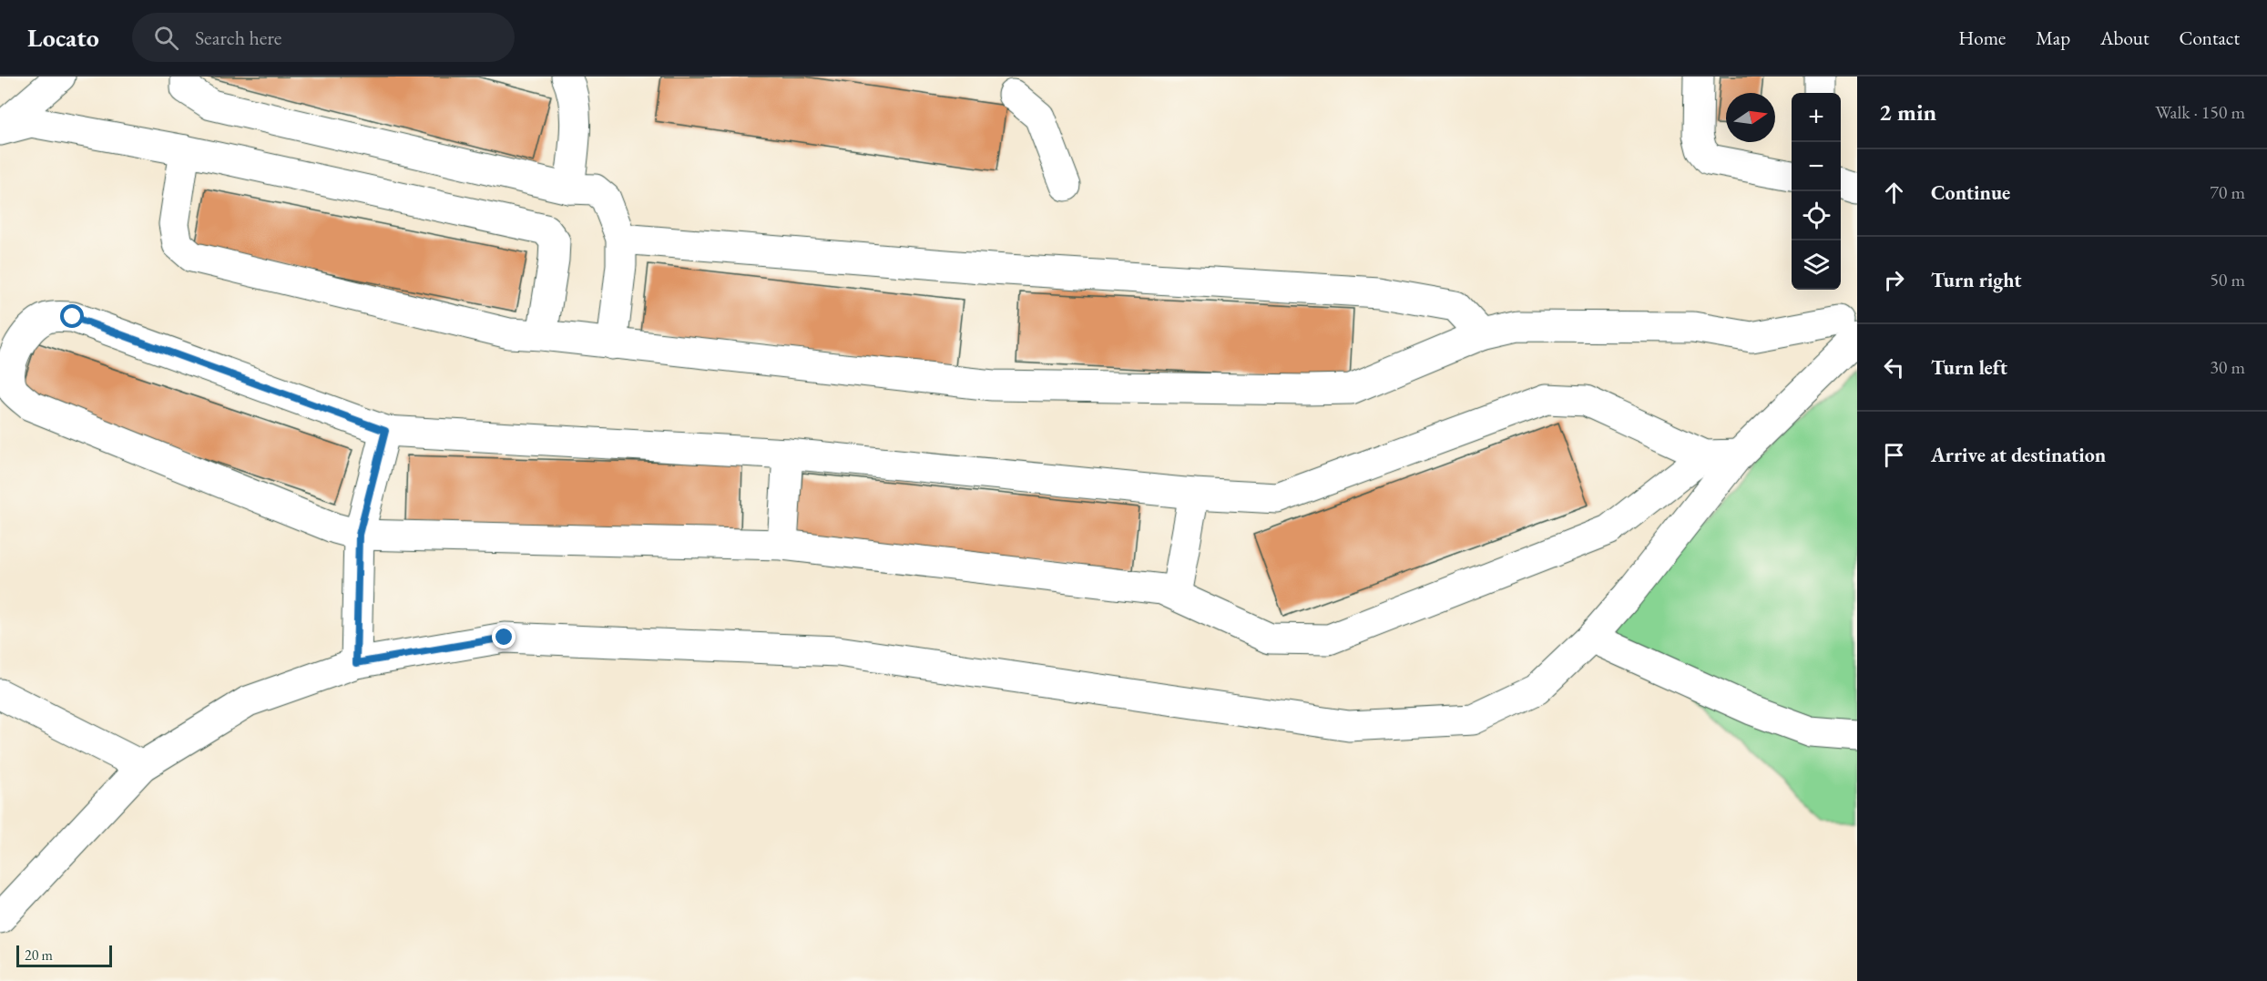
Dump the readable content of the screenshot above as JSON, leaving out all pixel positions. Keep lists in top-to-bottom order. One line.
{"scale_bar":"20 m","north":"right","page":{"header":"Locato","search":"Search here","nav":["Home","Map","About","Contact"],"heading":["2 min","Walk · 150 m"],"map_buttons":["+","−"],"list":[["Continue","70 m"],["Turn right","50 m"],["Turn left","30 m"],"Arrive at destination"],"scale":"20 m"}}
